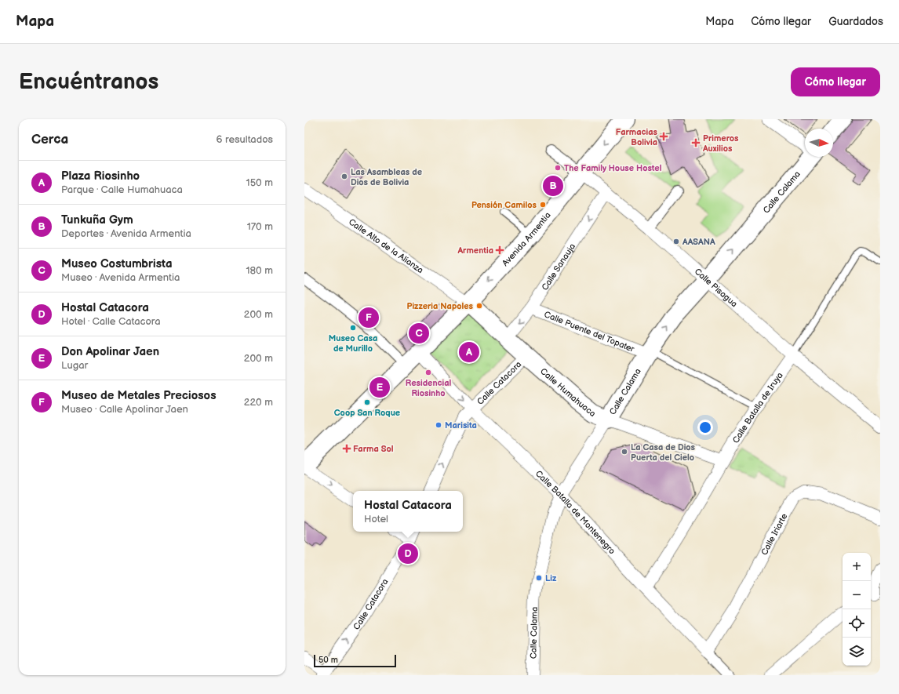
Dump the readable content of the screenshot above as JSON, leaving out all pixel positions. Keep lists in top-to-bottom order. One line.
{"streets":{"main road":["Calle Calama","Avenida Armentia","Calle Humahuaca"],"street":["Calle Alto de la Alianza","Calle Sanauja","Calle Pisagua","Calle Puente del Topater","Calle Catacora","Calle Batalla de Iruya","Calle Batalla de Montenegro","Calle Iriarte"]},"crossings":[["Calle Calama","Calle Pisagua"],["Calle Calama","Calle Puente del Topater"],["Calle Calama","Calle Humahuaca"],["Calle Calama","Calle Batalla de Montenegro"],["Avenida Armentia","Calle Alto de la Alianza"],["Avenida Armentia","Calle Pisagua"],["Avenida Armentia","Calle Humahuaca"],["Avenida Armentia","Calle Batalla de Montenegro"],["Calle Alto de la Alianza","Calle Humahuaca"],["Calle Sanauja","Calle Pisagua"],["Calle Sanauja","Calle Puente del Topater"],["Calle Sanauja","Calle Humahuaca"],["Calle Pisagua","Calle Batalla de Iruya"],["Calle Puente del Topater","Calle Batalla de Iruya"],["Calle Catacora","Calle Humahuaca"],["Calle Catacora","Calle Batalla de Montenegro"],["Calle Humahuaca","Calle Batalla de Iruya"],["Calle Batalla de Iruya","Calle Batalla de Montenegro"],["Calle Batalla de Montenegro","Calle Iriarte"]],"one_way":["Calle Calama","Calle Sanauja","Calle Catacora"],"places":{"health":["Farmacias Bolivia","Primeros Auxilios","Armentia","Farma Sol"],"other":["The Family House Hostel","Las Asambleas de Dios de Bolivia","Pensión Camilos","AASANA","Pizzeria Napoles","Museo Casa de Murillo","Residencial Riosinho","Coop San Roque","Marisita","La Casa de Dios Puerta del Cielo","Liz"]},"scale_bar":"50 m","north":"right","page":{"header":"Mapa","nav":["Mapa","Cómo llegar","Guardados"],"buttons":"Cómo llegar","title":"Encuéntranos","heading":["Cerca","6 resultados"],"list":[{"mark":"A","name":"Plaza Riosinho","note":"Parque · Calle Humahuaca","value":"150 m"},{"mark":"B","name":"Tunkuña Gym","note":"Deportes · Avenida Armentia","value":"170 m"},{"mark":"C","name":"Museo Costumbrista","note":"Museo · Avenida Armentia","value":"180 m"},{"mark":"D","name":"Hostal Catacora","note":"Hotel · Calle Catacora","value":"200 m"},{"mark":"E","name":"Don Apolinar Jaen","note":"Lugar","value":"200 m"},{"mark":"F","name":"Museo de Metales Preciosos","note":"Museo · Calle Apolinar Jaen","value":"220 m"}],"pins":["B","F","C","A","E","D"],"popup":["Hostal Catacora","Hotel"],"map_buttons":["+","−"],"scale":"50 m"}}
